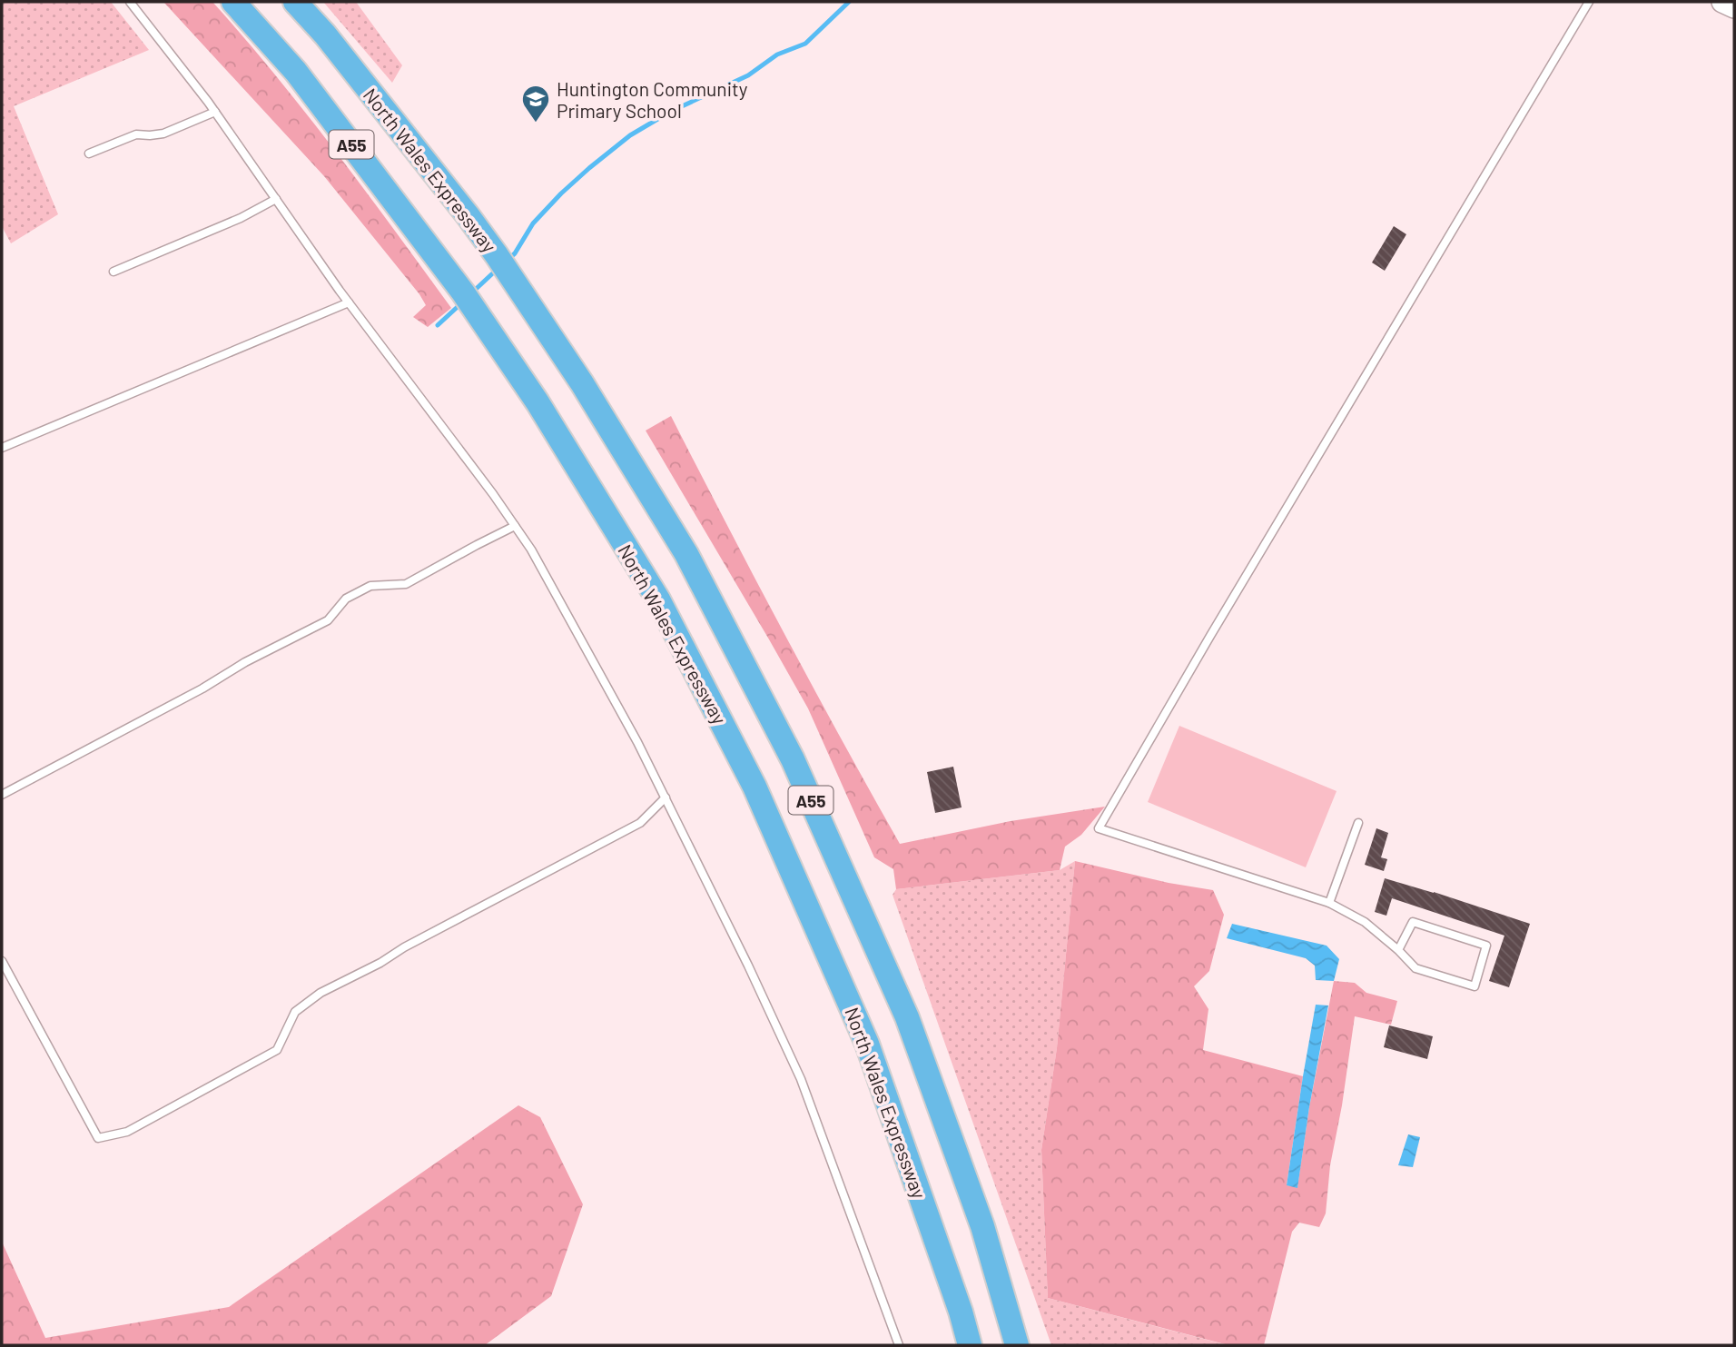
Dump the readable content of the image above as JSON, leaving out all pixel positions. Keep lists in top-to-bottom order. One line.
{"streets":{"highway":["A55","North Wales Expressway"]},"places":{"school or university":["Huntington Community Primary School"]}}
